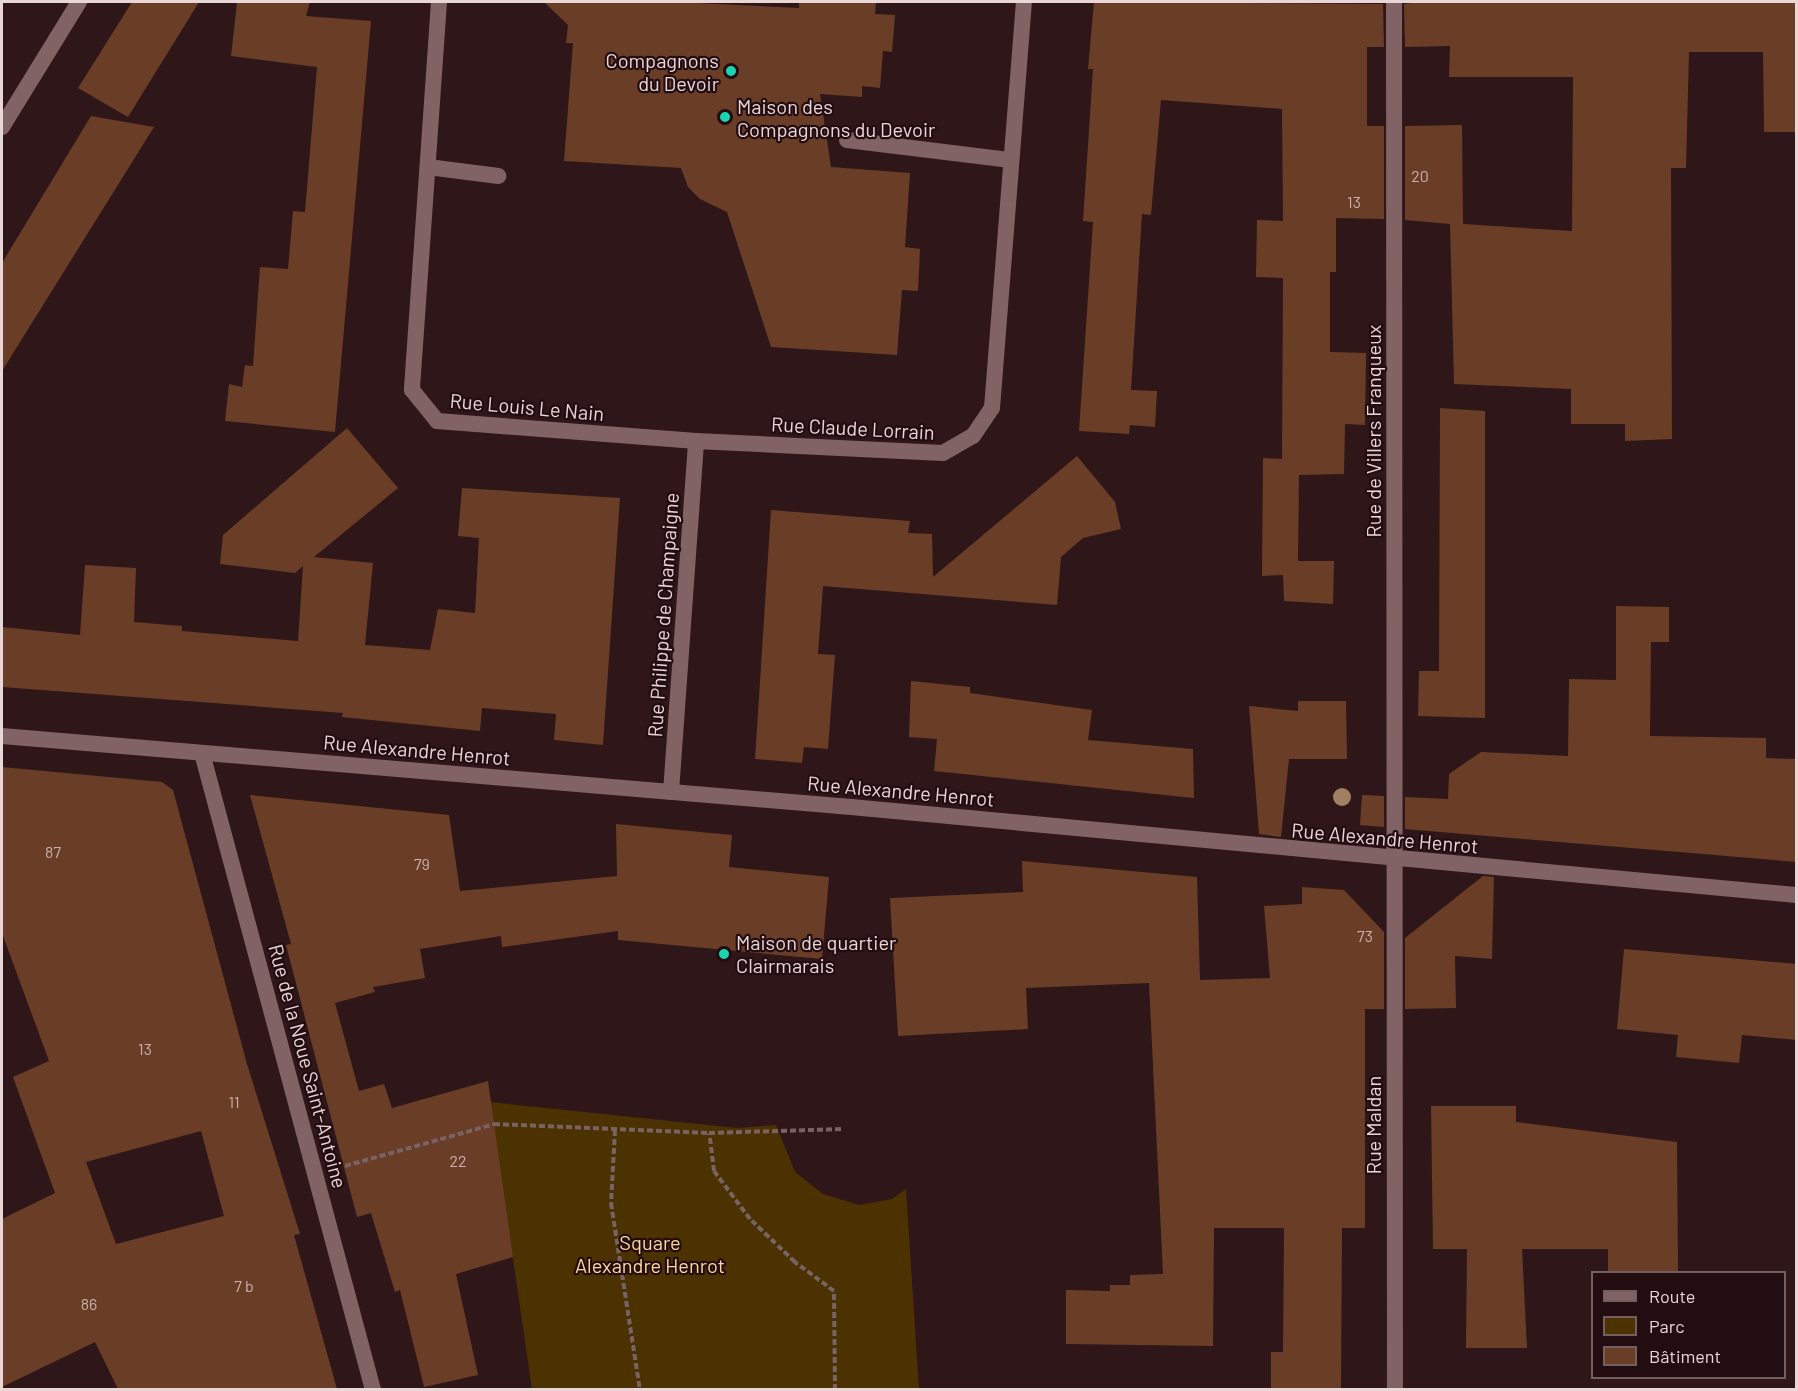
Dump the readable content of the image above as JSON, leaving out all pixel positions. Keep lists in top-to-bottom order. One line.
{"streets":{"street":["Rue Louis Le Nain","Rue Claude Lorrain","Rue de Villers Franqueux","Rue Philippe de Champaigne","Rue Alexandre Henrot","Rue de la Noue Saint-Antoine","Rue Maldan"]},"crossings":[["Rue Louis Le Nain","Rue Claude Lorrain"],["Rue Louis Le Nain","Rue Philippe de Champaigne"],["Rue Claude Lorrain","Rue Philippe de Champaigne"],["Rue de Villers Franqueux","Rue Alexandre Henrot"],["Rue de Villers Franqueux","Rue Maldan"],["Rue Philippe de Champaigne","Rue Alexandre Henrot"],["Rue Alexandre Henrot","Rue de la Noue Saint-Antoine"],["Rue Alexandre Henrot","Rue Maldan"]],"parks":["Square Alexandre Henrot"],"places":["Compagnons du Devoir","Maison des Compagnons du Devoir","Maison de quartier Clairmarais"],"house_numbers":["20","13","87","79","73","13","11","22","7 b","86"],"legend":["Route","Parc","Bâtiment"]}
